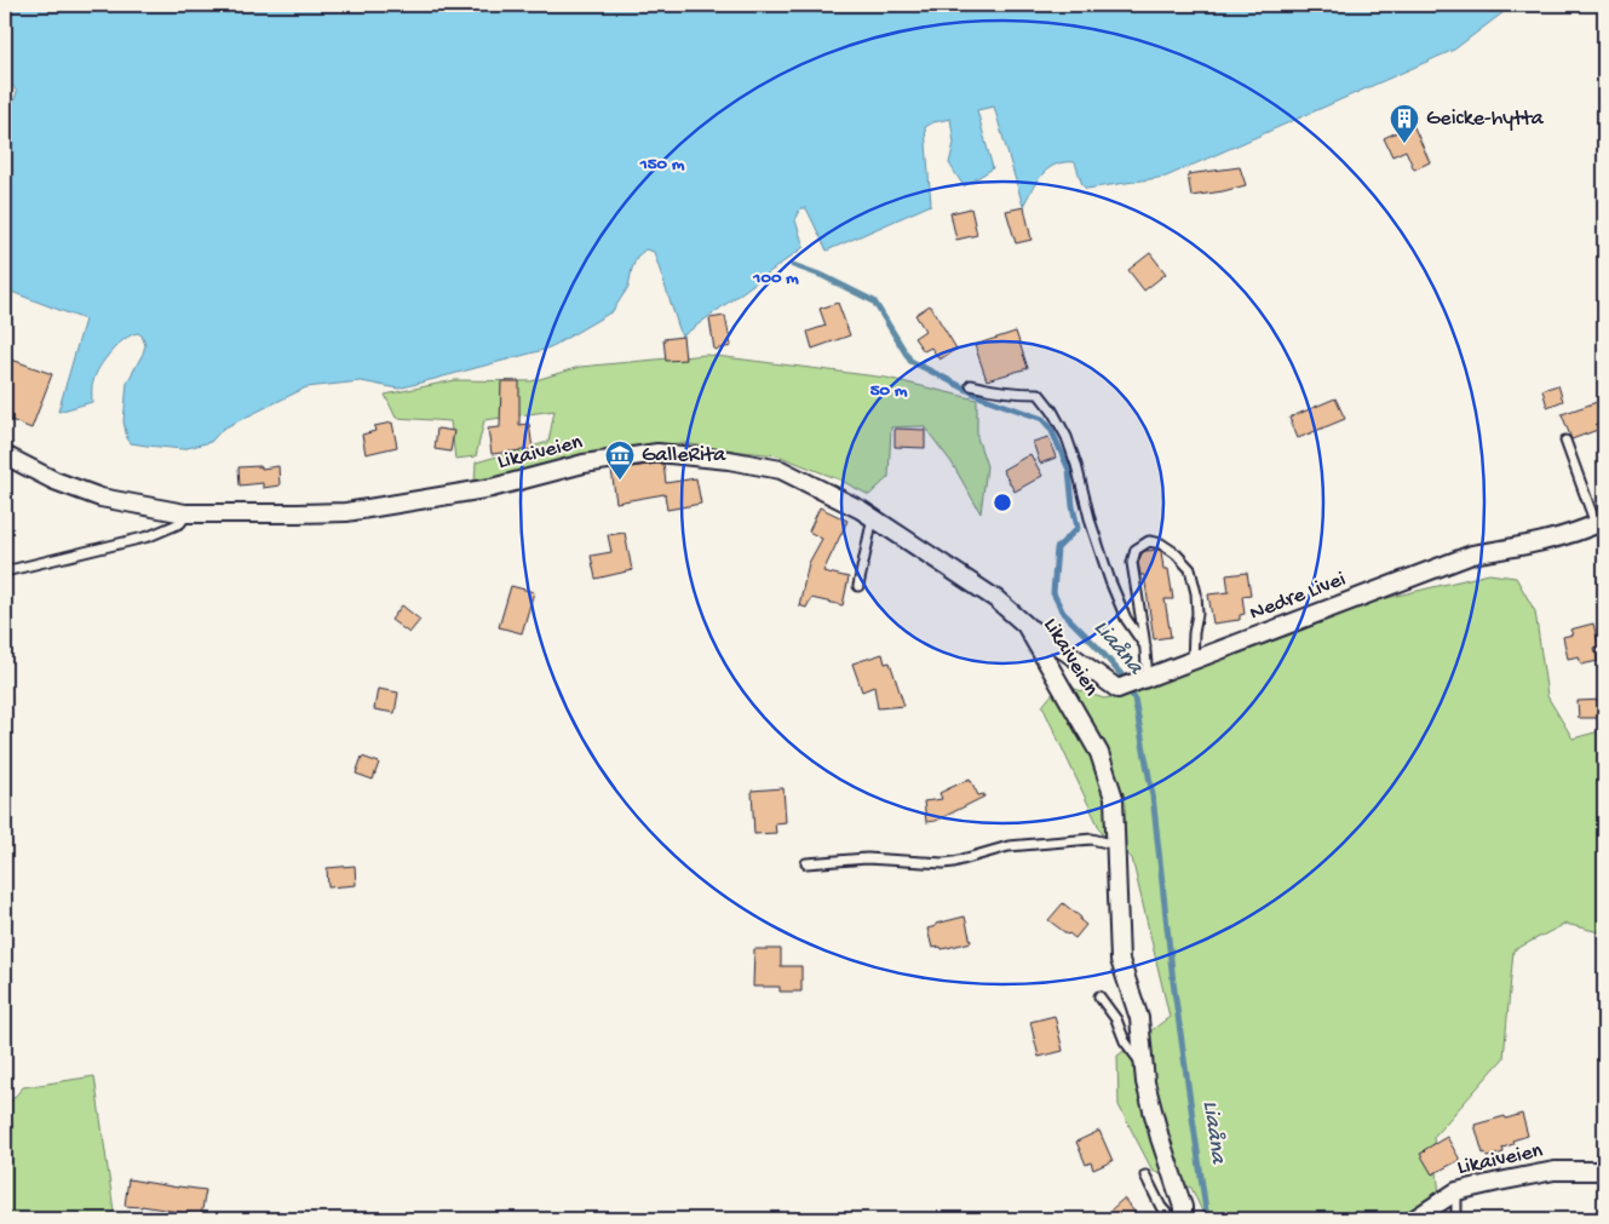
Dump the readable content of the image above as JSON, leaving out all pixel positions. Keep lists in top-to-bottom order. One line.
{"streets":{"street":["Likaiveien","Nedre Livei"]},"crossings":[["Likaiveien","Nedre Livei"]],"water":["Liaåna"],"places":{"building":["Geicke-hytta"],"museum":["GalleRita"]},"rings":["150 m","100 m","50 m"]}
